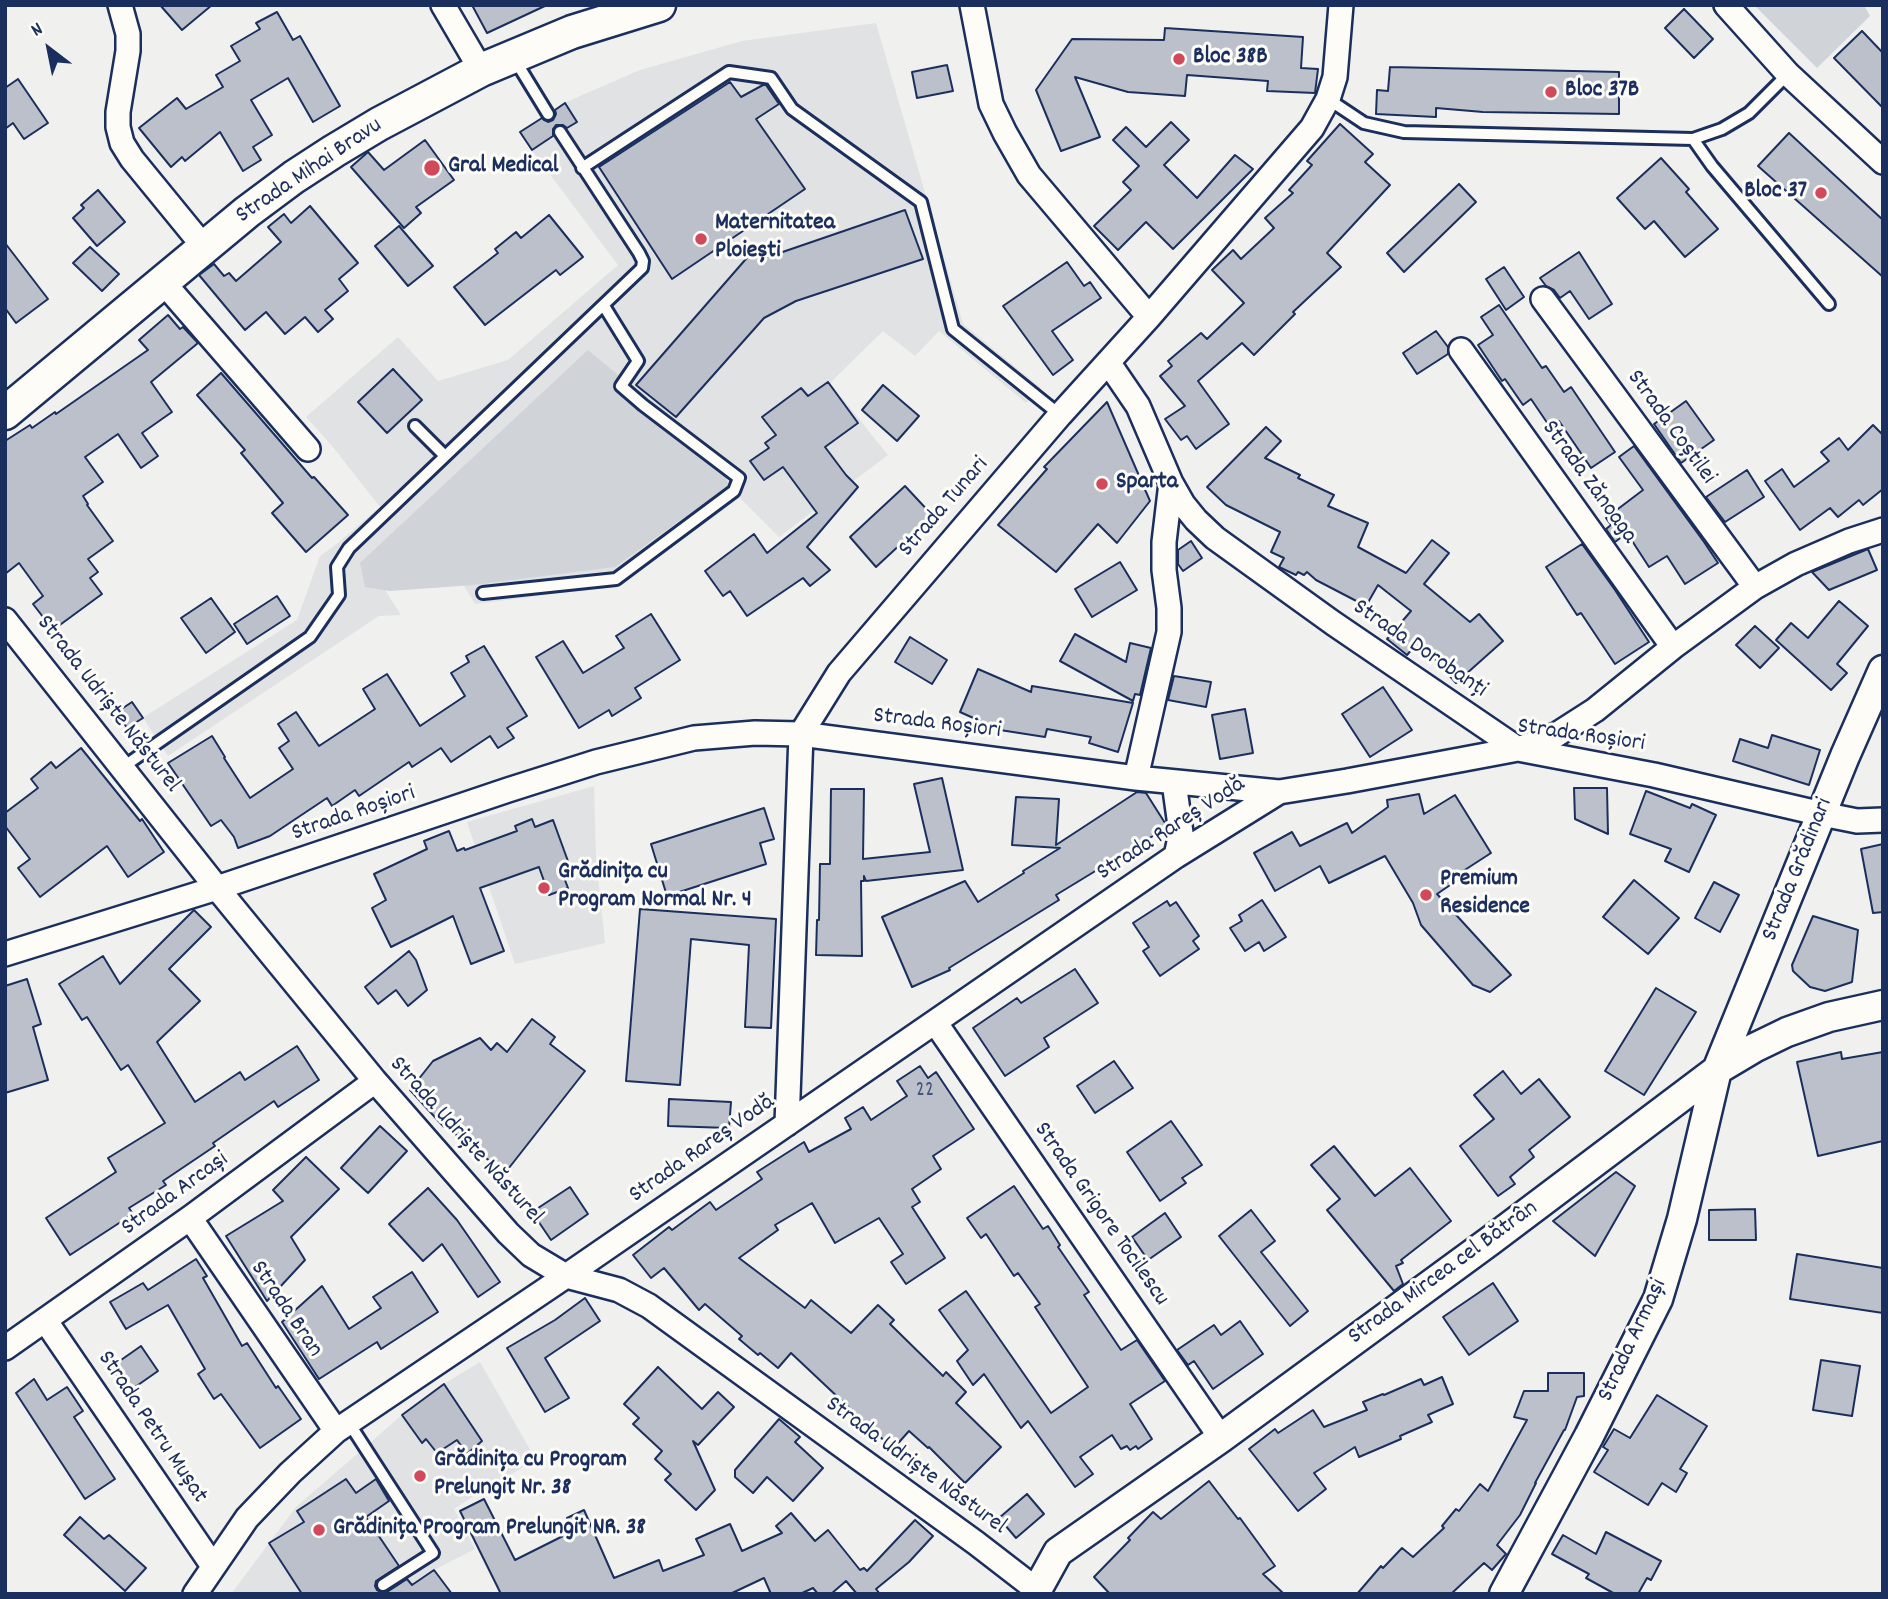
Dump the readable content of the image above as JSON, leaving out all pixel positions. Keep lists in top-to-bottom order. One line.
{"streets":{"main road":["Strada Mihai Bravu"],"street":["Strada Coștilei","Strada Zănoaga","Strada Tunari","Strada Dorobanți","Strada Udriște Năsturel","Strada Roșiori","Strada Rareș Vodă","Strada Grădinari","Strada Arcași","Strada Grigore Tocilescu","Strada Mircea cel Bătrân","Strada Bran","Strada Armași","Strada Petru Mușat"]},"crossings":[["Strada Tunari","Strada Dorobanți"],["Strada Tunari","Strada Roșiori"],["Strada Tunari","Strada Rareș Vodă"],["Strada Dorobanți","Strada Roșiori"],["Strada Udriște Năsturel","Strada Roșiori"],["Strada Udriște Năsturel","Strada Rareș Vodă"],["Strada Udriște Năsturel","Strada Arcași"],["Strada Udriște Năsturel","Strada Mircea cel Bătrân"],["Strada Roșiori","Strada Rareș Vodă"],["Strada Roșiori","Strada Grădinari"],["Strada Rareș Vodă","Strada Grigore Tocilescu"],["Strada Rareș Vodă","Strada Bran"],["Strada Rareș Vodă","Strada Petru Mușat"],["Strada Grădinari","Strada Mircea cel Bătrân"],["Strada Grădinari","Strada Armași"],["Strada Arcași","Strada Bran"],["Strada Arcași","Strada Petru Mușat"],["Strada Grigore Tocilescu","Strada Mircea cel Bătrân"],["Strada Mircea cel Bătrân","Strada Armași"]],"places":["Bloc 38B","Bloc 37B","Gral Medical","Bloc 37","Maternitatea Ploiești","Sparta","Grădinița cu Program Normal Nr. 4","Premium Residence","Grădinița cu Program Prelungit Nr. 38","Grădinița Program Prelungit NR. 38"],"house_numbers":["22"],"north":"top left"}
